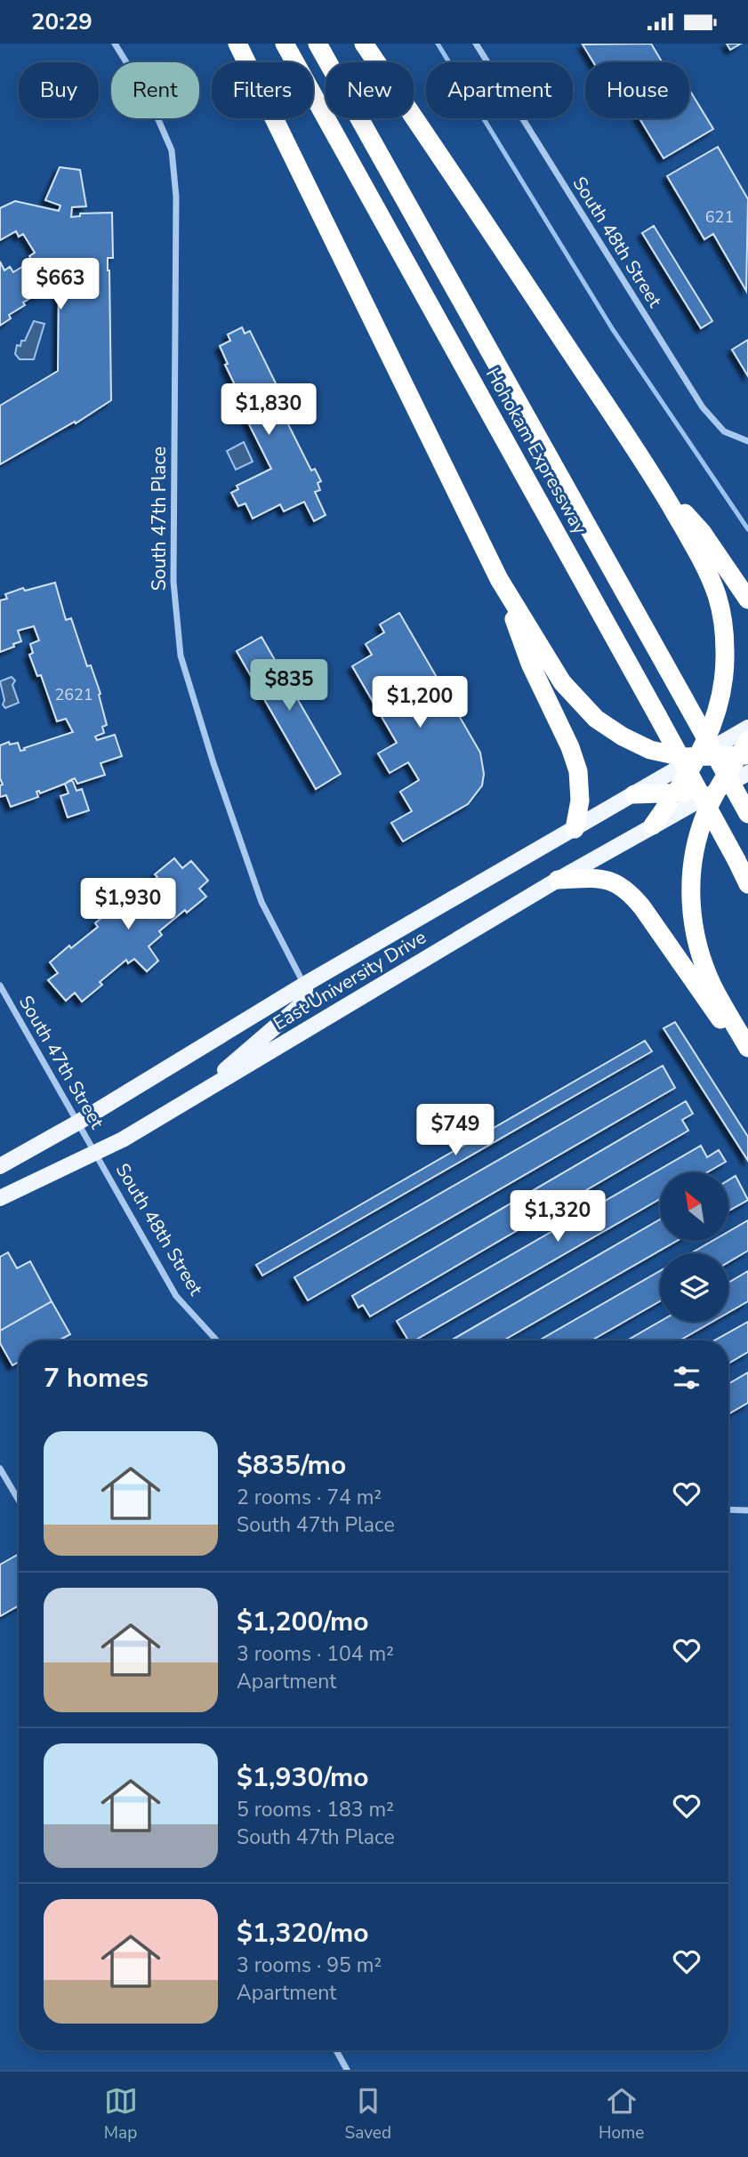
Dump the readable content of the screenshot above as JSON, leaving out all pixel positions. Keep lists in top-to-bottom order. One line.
{"streets":{"highway":["Hohokam Expressway"],"main road":["East University Drive"],"street":["South 48th Street","South 47th Place","South 47th Street"]},"crossings":[["South 48th Street","East University Drive"],["South 48th Street","South 47th Street"],["South 47th Place","East University Drive"],["East University Drive","South 47th Street"]],"house_numbers":["621","2621"],"north":"top left","page":{"status":"20:29","chip":["Buy","Rent","Filters","New","Apartment","House"],"price":["$663","$1,830","$835","$1,200","$1,930","$749","$1,320"],"heading":"7 homes","list":[{"name":"$835/mo","note":"2 rooms · 74 m² · South 47th Place"},{"name":"$1,200/mo","note":"3 rooms · 104 m² · Apartment"},{"name":"$1,930/mo","note":"5 rooms · 183 m² · South 47th Place"},{"name":"$1,320/mo","note":"3 rooms · 95 m² · Apartment"}],"tabs":["Map","Saved","Home"]}}
